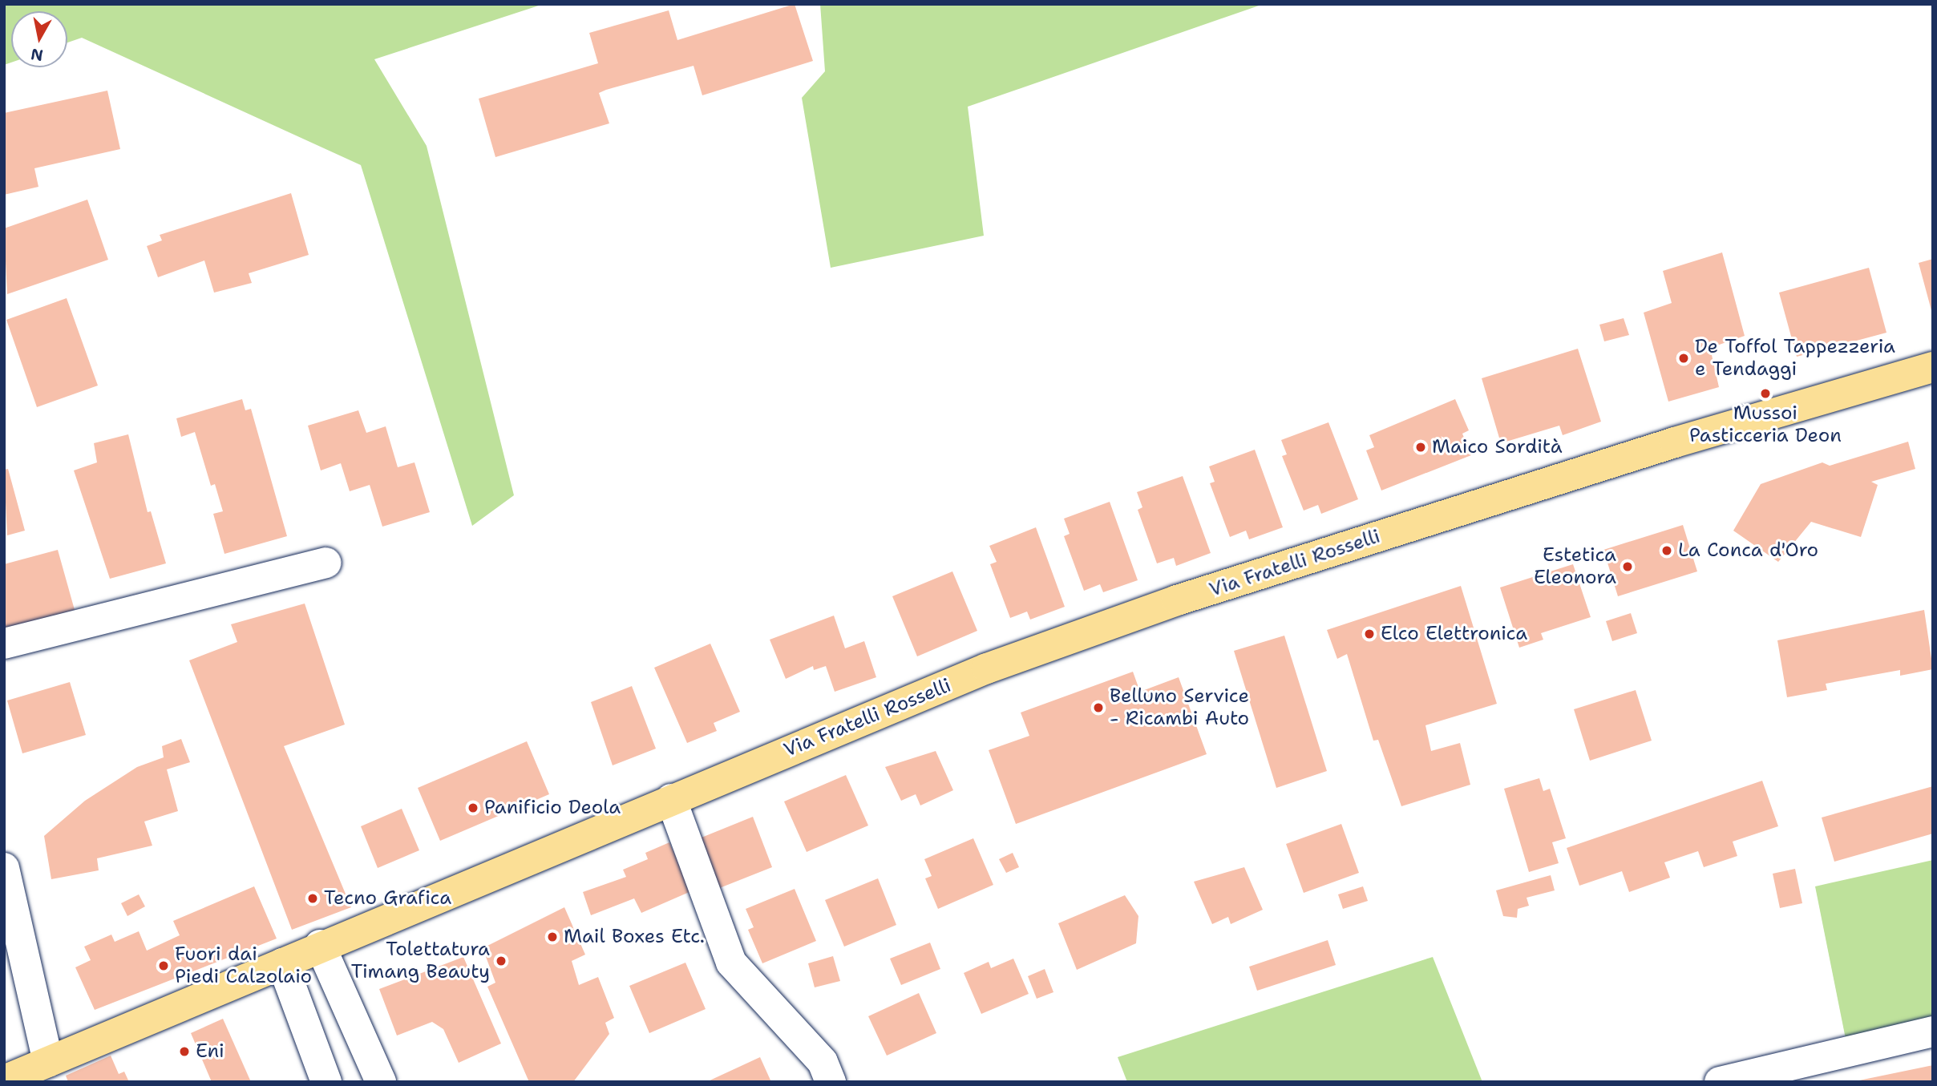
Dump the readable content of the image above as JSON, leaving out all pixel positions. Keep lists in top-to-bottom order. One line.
{"streets":{"main road":["Via Fratelli Rosselli"]},"places":["De Toffol Tappezzeria e Tendaggi","Mussoi Pasticceria Deon","Maico Sordità","La Conca d'Oro","Estetica Eleonora","Elco Elettronica","Belluno Service - Ricambi Auto","Panificio Deola","Tecno Grafica","Mail Boxes Etc.","Tolettatura Timang Beauty","Fuori dai Piedi Calzolaio","Eni"],"north":"bottom"}
